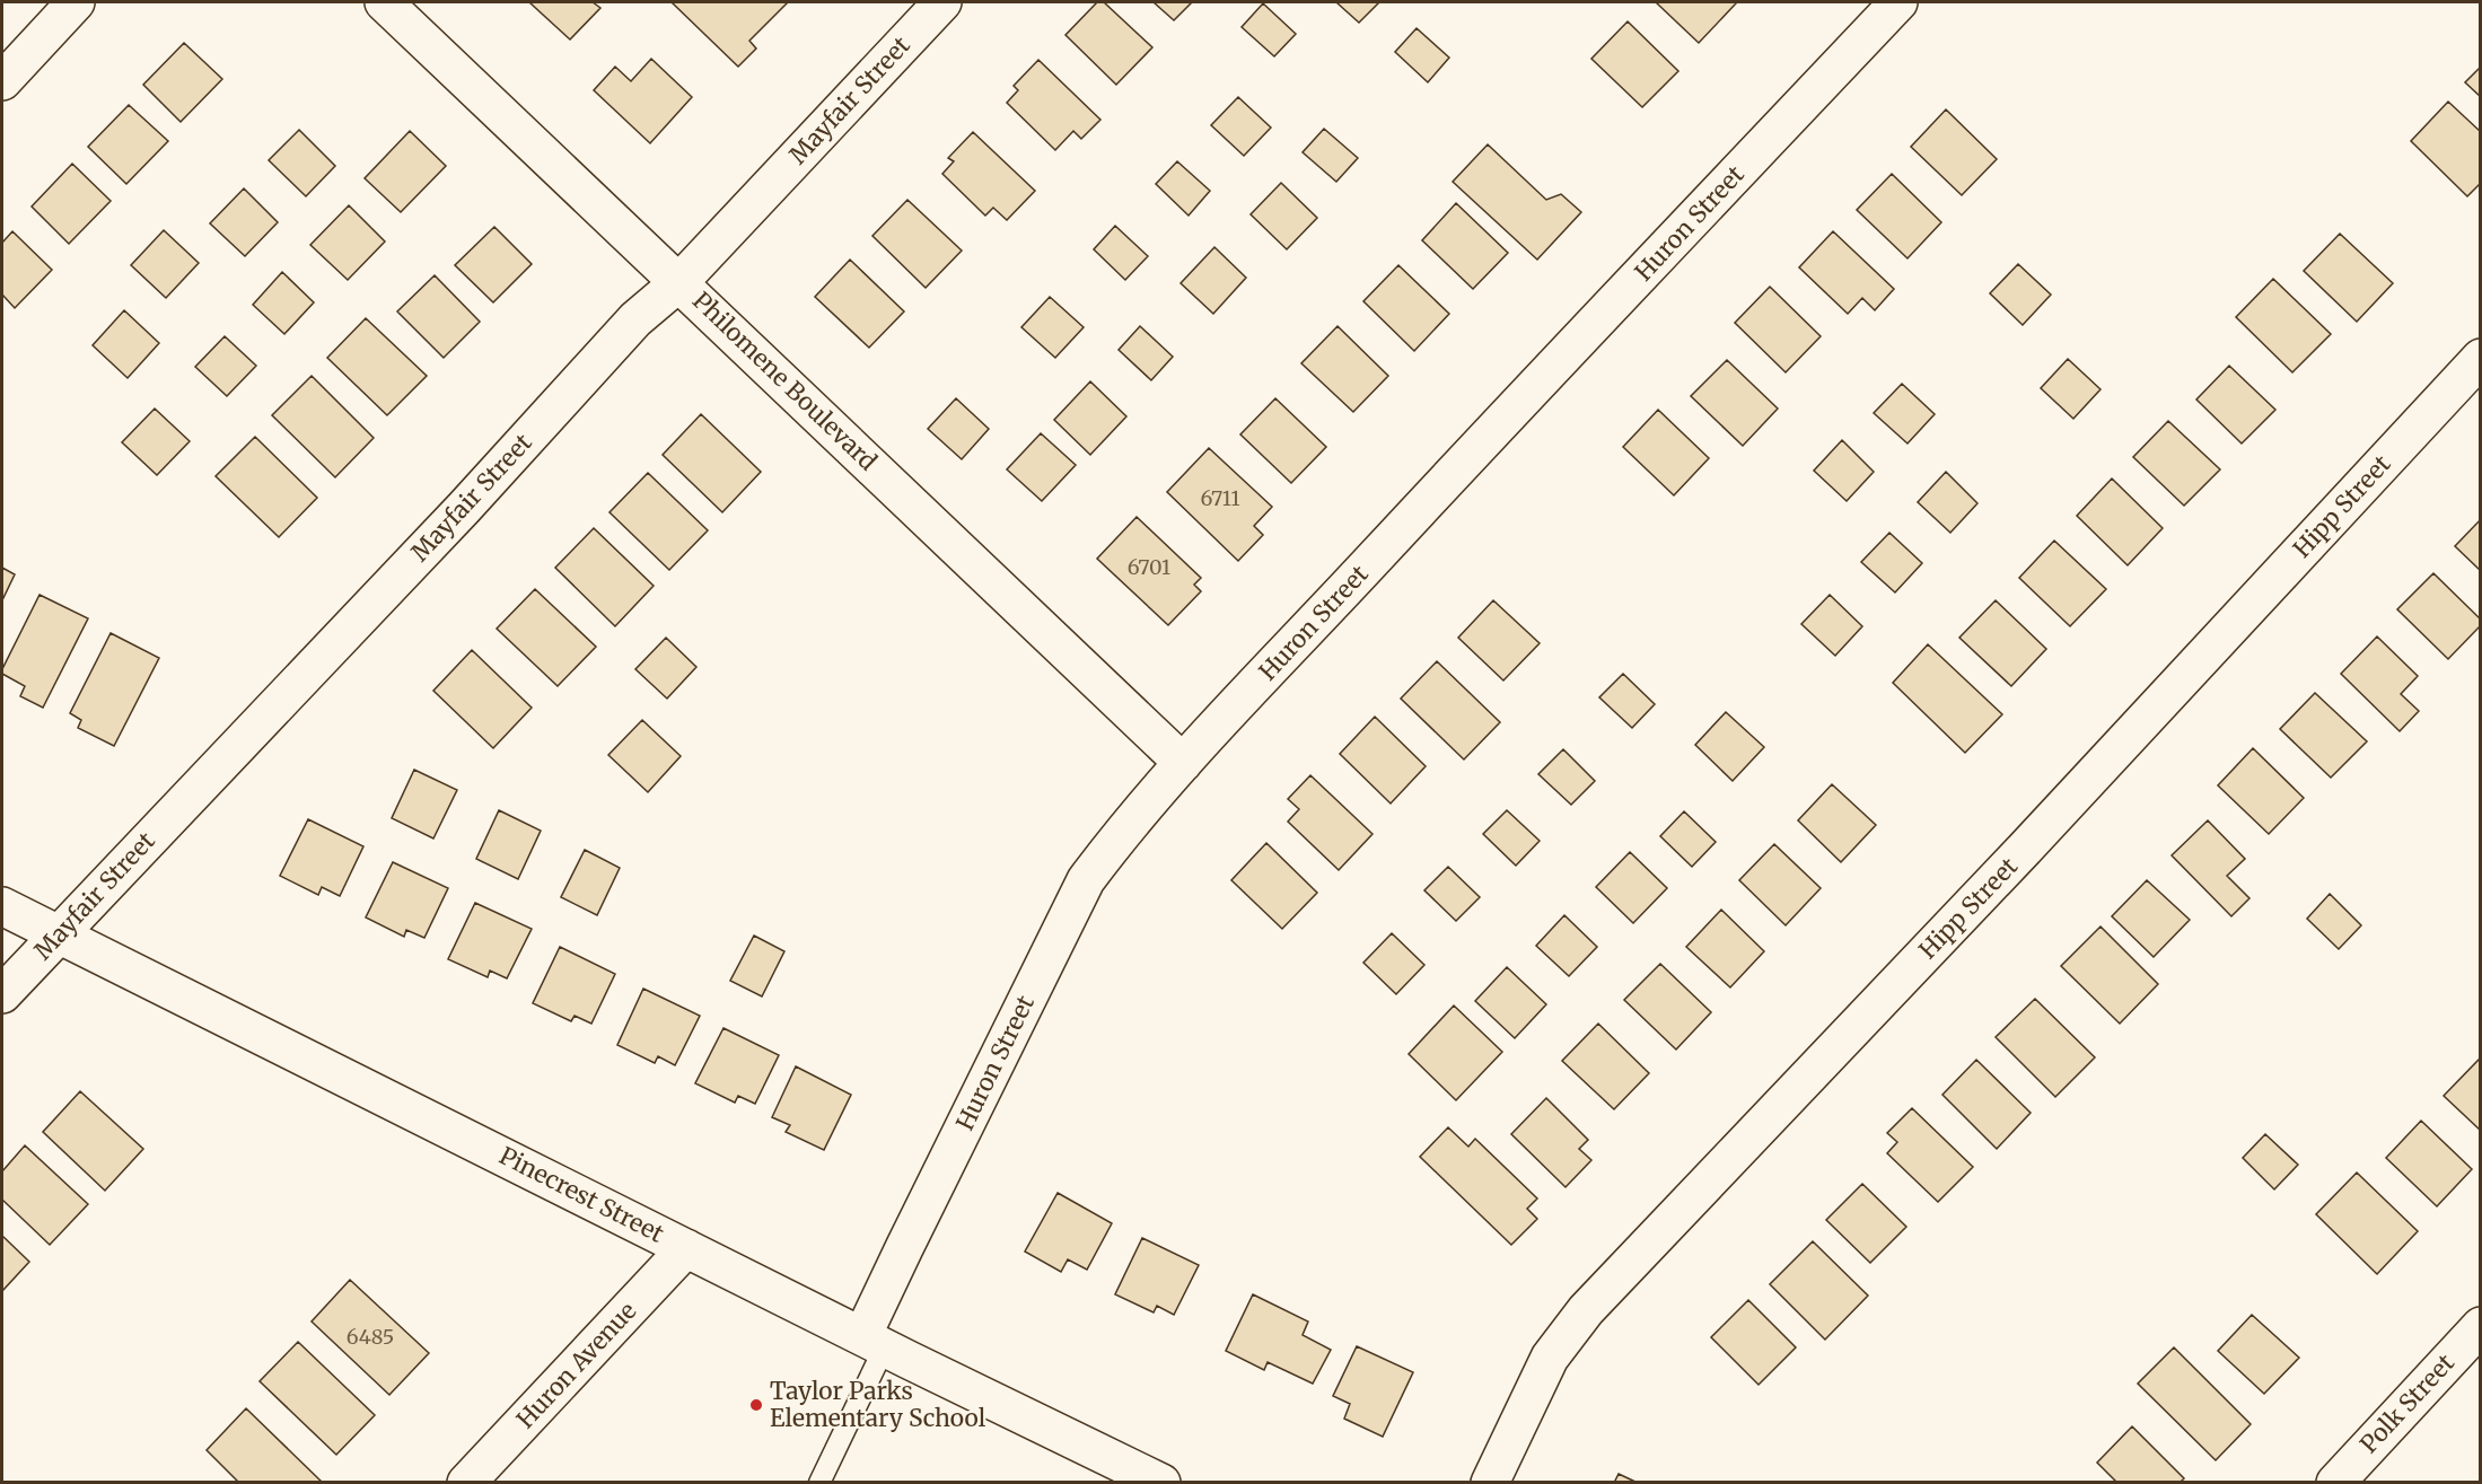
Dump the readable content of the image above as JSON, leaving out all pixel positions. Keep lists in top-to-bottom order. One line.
{"streets":{"street":["Mayfair Street","Huron Street","Philomene Boulevard","Hipp Street","Pinecrest Street","Huron Avenue","Polk Street"]},"crossings":[["Mayfair Street","Philomene Boulevard"],["Mayfair Street","Pinecrest Street"],["Huron Street","Philomene Boulevard"],["Huron Street","Pinecrest Street"],["Pinecrest Street","Huron Avenue"]],"places":["Taylor Parks Elementary School"],"house_numbers":["6711","6701","6485"]}
